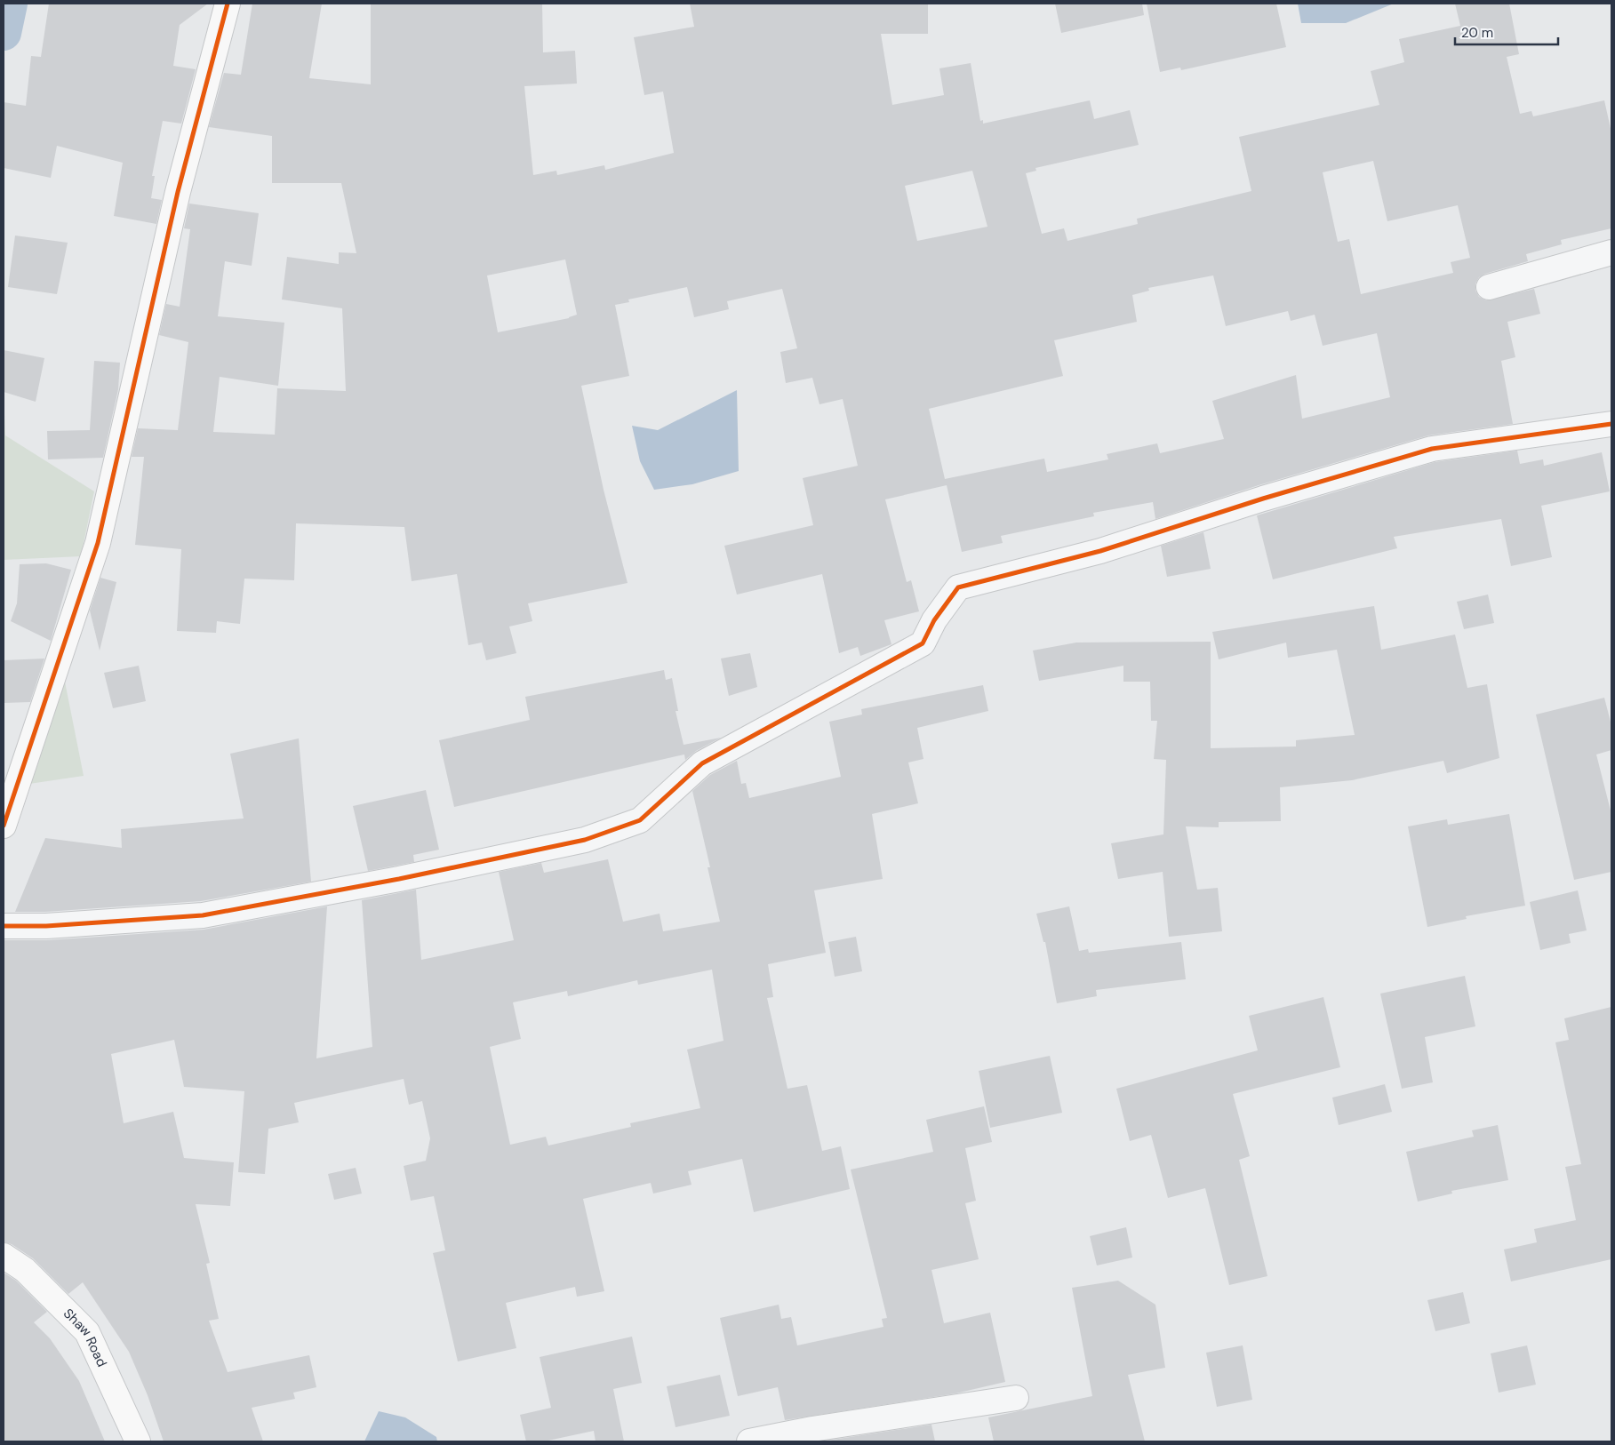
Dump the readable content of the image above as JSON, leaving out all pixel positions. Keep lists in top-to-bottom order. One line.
{"streets":{"street":["Shaw Road"]},"scale_bar":"20 m"}
